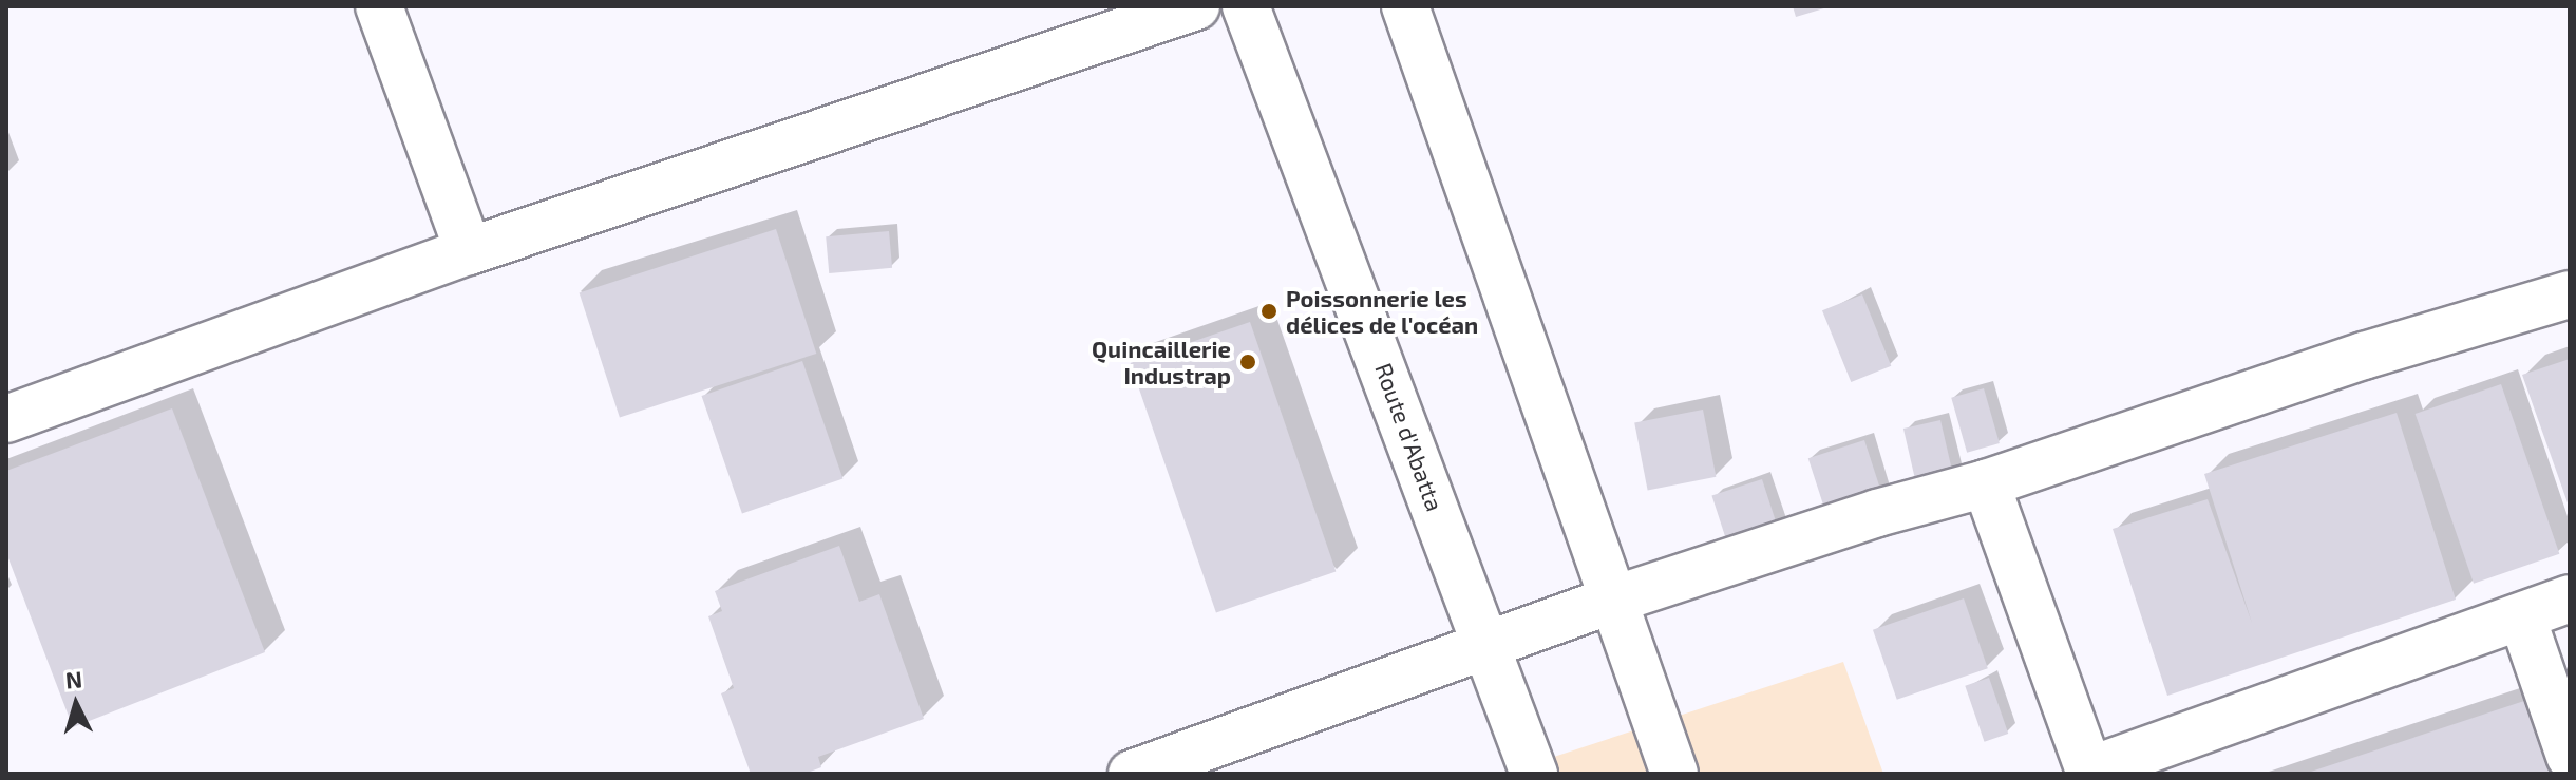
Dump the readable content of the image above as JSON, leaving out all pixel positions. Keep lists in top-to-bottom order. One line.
{"streets":{"street":["Route d'Abatta"]},"places":["Poissonnerie les délices de l'océan","Quincaillerie Industrap"],"north":"top"}
